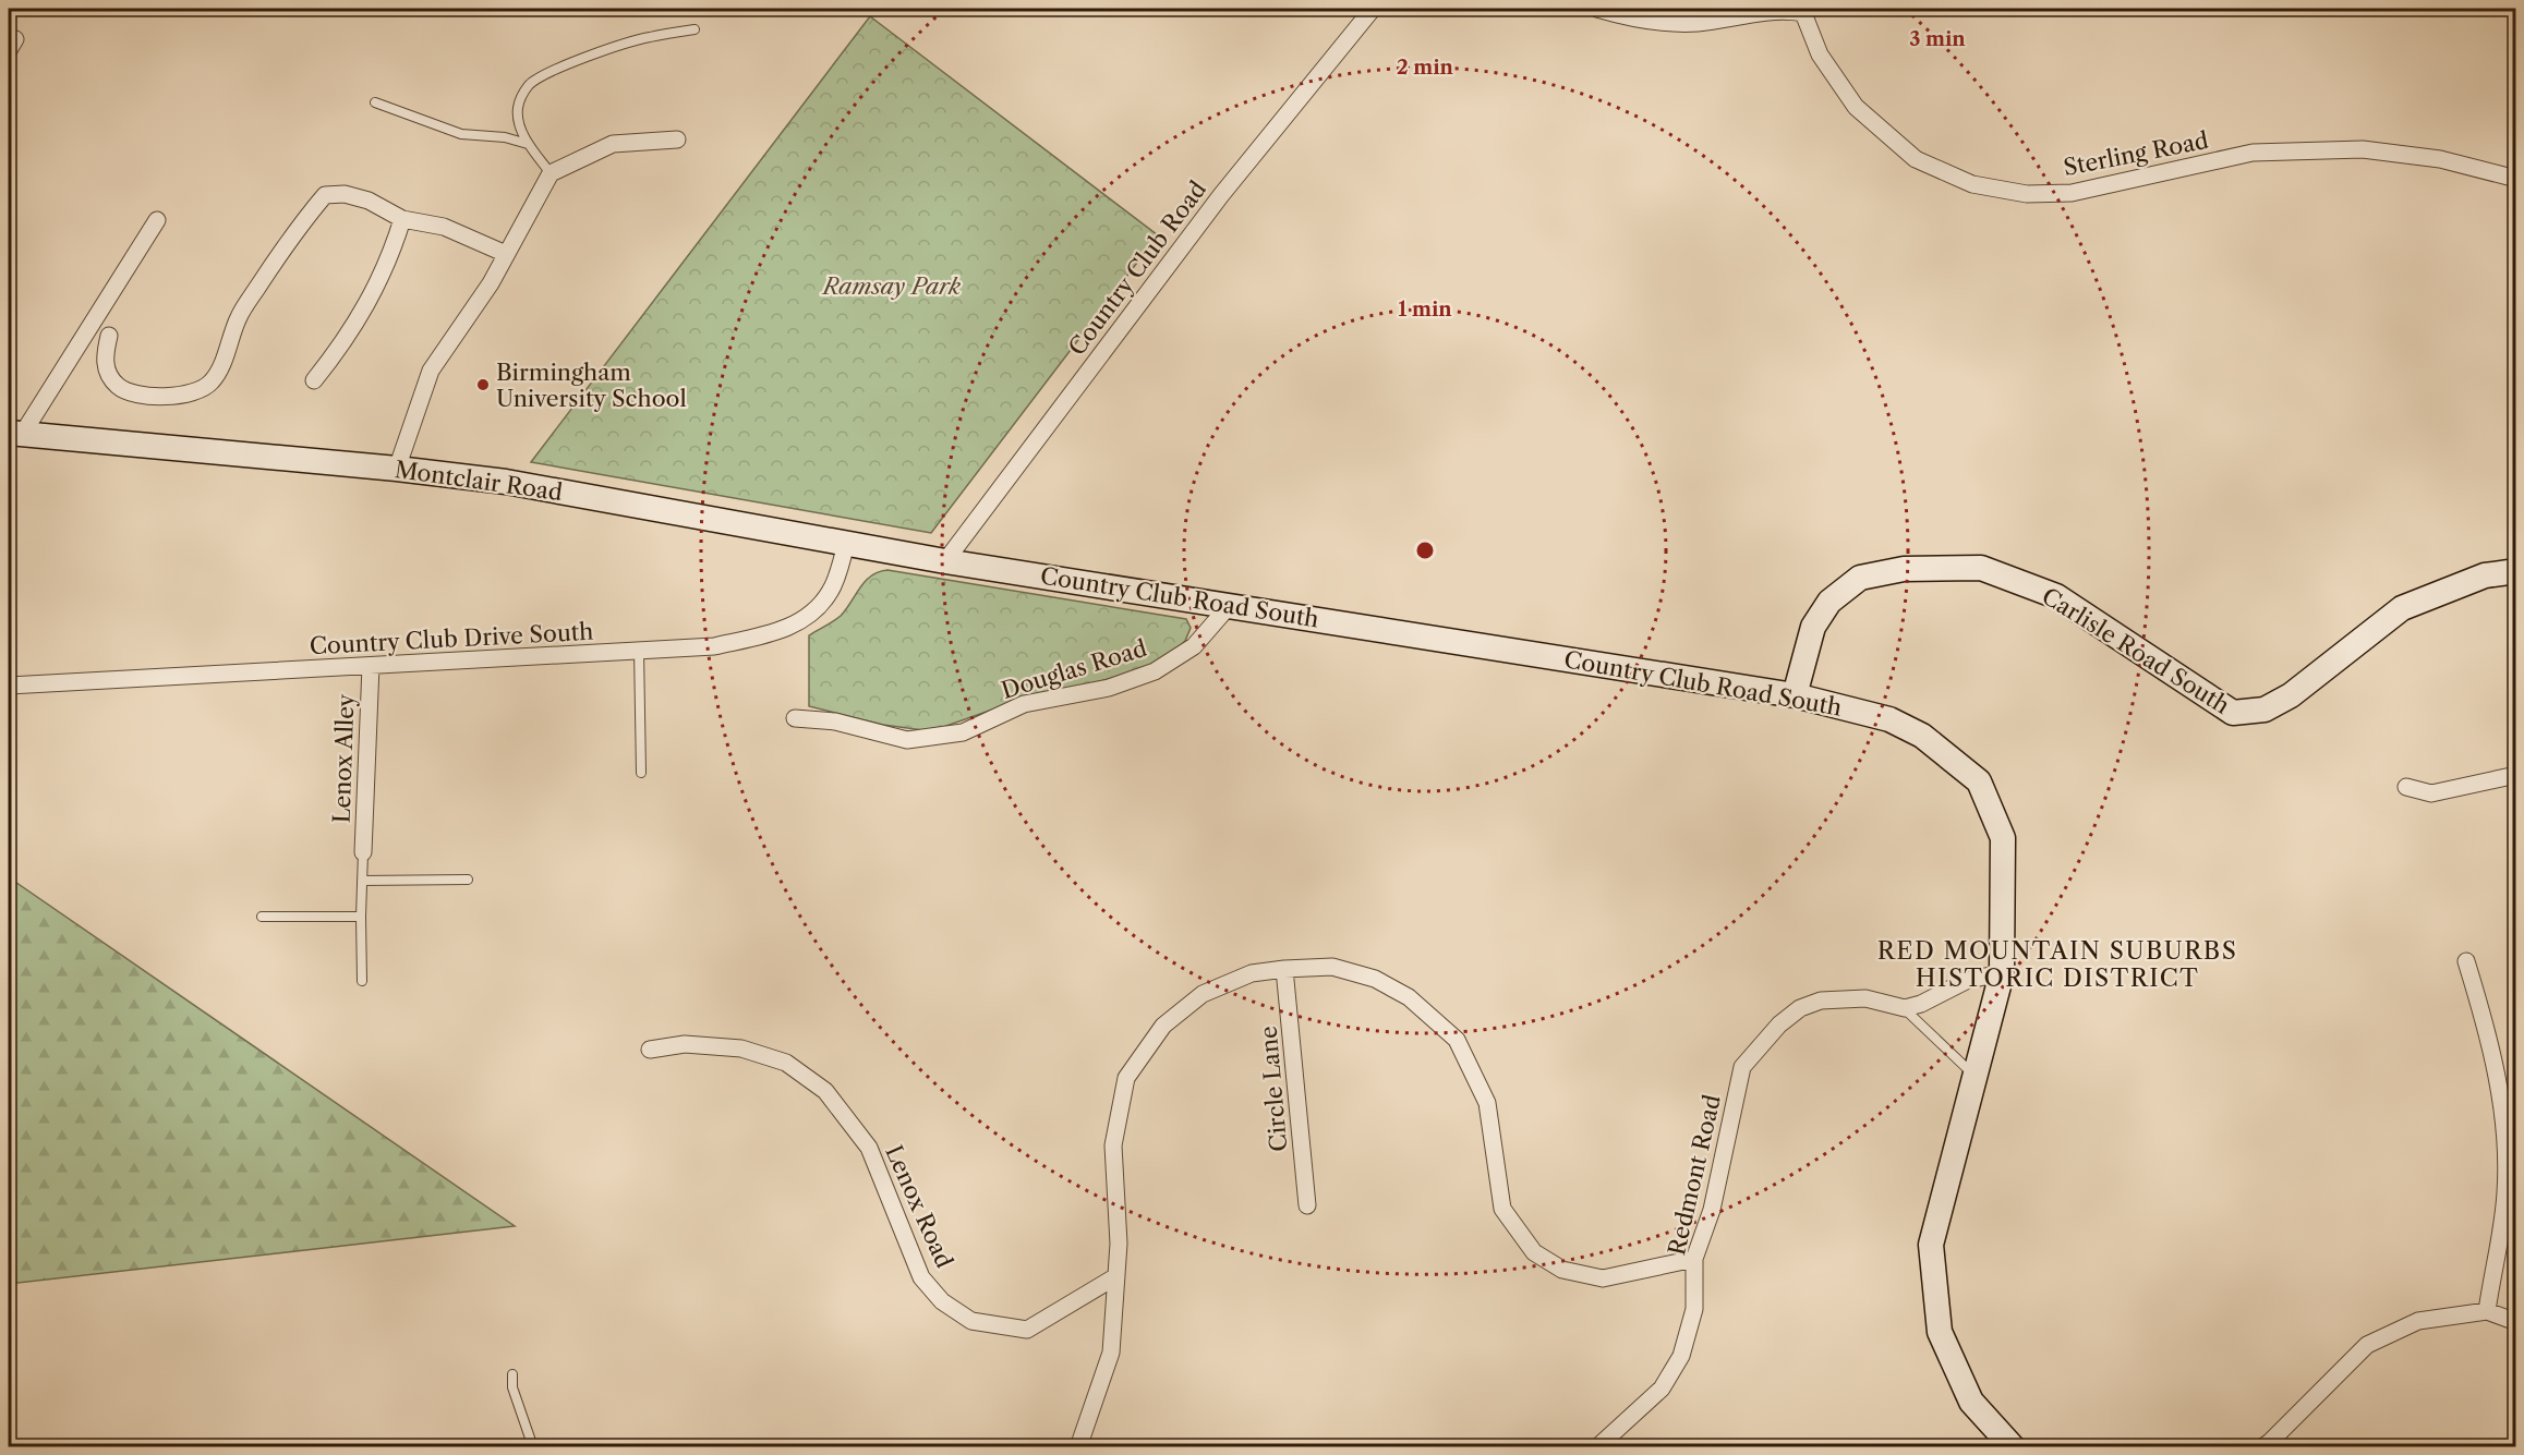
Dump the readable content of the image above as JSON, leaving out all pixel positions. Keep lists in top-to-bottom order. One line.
{"streets":{"main road":["Montclair Road","Country Club Road South","Carlisle Road South"],"street":["Sterling Road","Country Club Road","Country Club Drive South","Douglas Road","Lenox Alley","Circle Lane","Redmont Road","Lenox Road"]},"crossings":[["Country Club Road","Montclair Road"],["Country Club Road","Country Club Road South"],["Montclair Road","Country Club Road South"],["Montclair Road","Country Club Drive South"],["Country Club Road South","Carlisle Road South"],["Country Club Road South","Douglas Road"],["Country Club Road South","Redmont Road"],["Country Club Drive South","Lenox Alley"]],"districts":["RED MOUNTAIN SUBURBS HISTORIC DISTRICT"],"parks":["Ramsay Park"],"places":["Birmingham University School"],"rings":["3 min","2 min","1 min"]}
